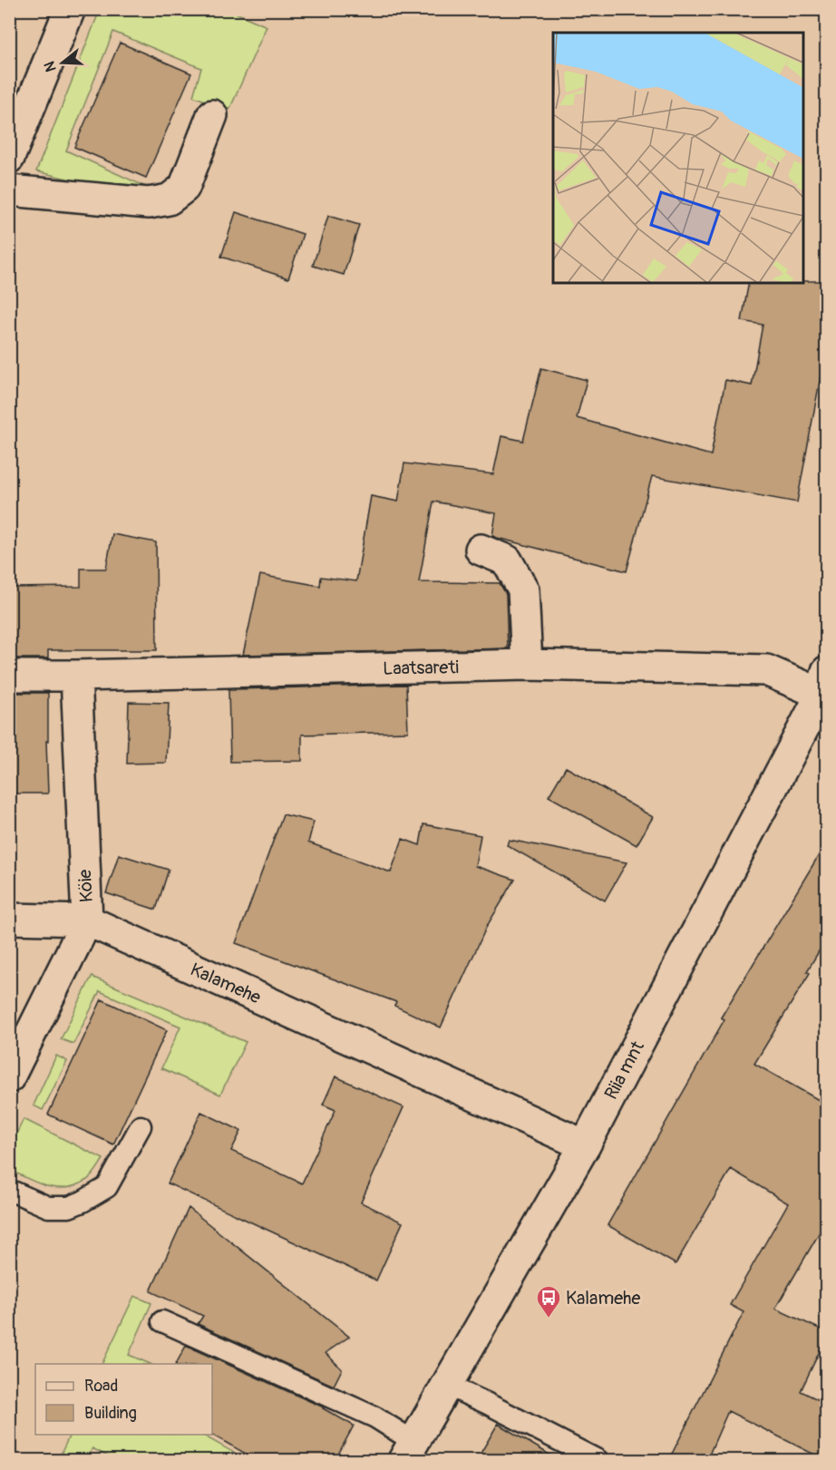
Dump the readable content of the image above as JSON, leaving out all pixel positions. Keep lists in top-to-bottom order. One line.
{"streets":{"street":["Laatsareti","Köie","Kalamehe","Riia mnt"]},"crossings":[["Laatsareti","Köie"],["Laatsareti","Riia mnt"],["Köie","Kalamehe"],["Kalamehe","Riia mnt"]],"places":{"bus stop":["Kalamehe"]},"legend":["Road","Building"],"north":"left"}
